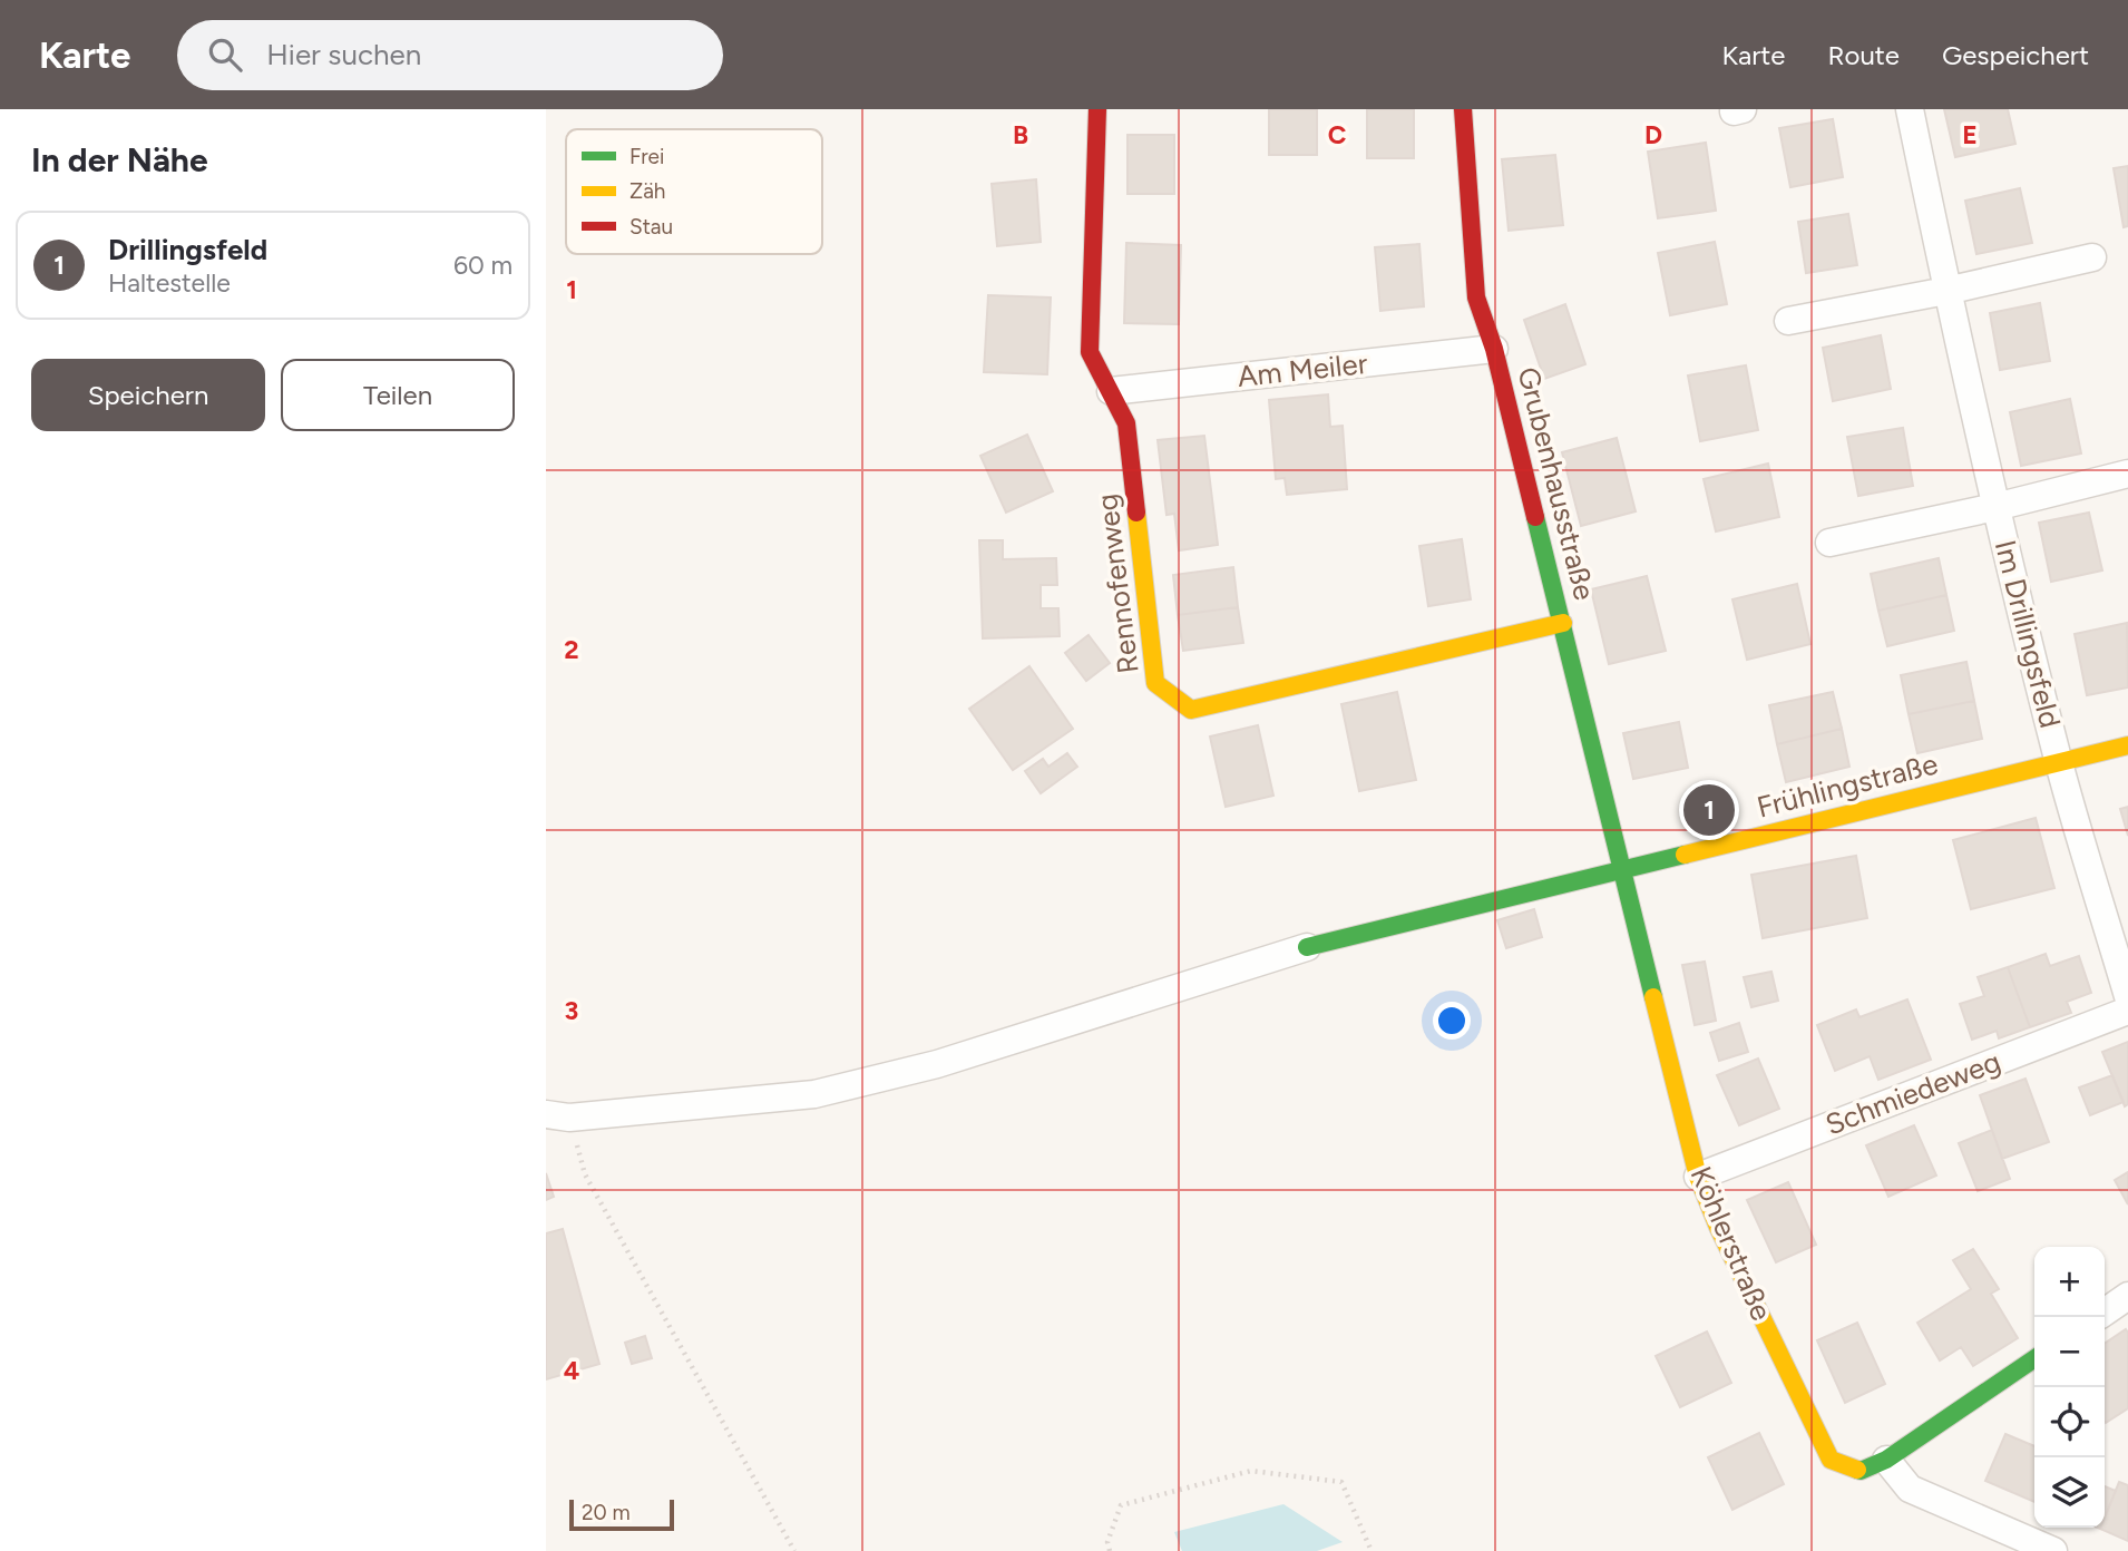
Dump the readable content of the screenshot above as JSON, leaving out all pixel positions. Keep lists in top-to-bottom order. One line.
{"streets":{"street":["Am Meiler","Grubenhausstraße","Rennofenweg","Im Drillingsfeld","Frühlingstraße","Schmiedeweg","Köhlerstraße"]},"crossings":[["Am Meiler","Grubenhausstraße"],["Am Meiler","Rennofenweg"],["Grubenhausstraße","Rennofenweg"],["Grubenhausstraße","Frühlingstraße"],["Grubenhausstraße","Köhlerstraße"],["Im Drillingsfeld","Frühlingstraße"],["Frühlingstraße","Köhlerstraße"],["Schmiedeweg","Köhlerstraße"]],"legend":["Frei","Zäh","Stau"],"scale_bar":"20 m","page":{"header":"Karte","search":"Hier suchen","nav":["Karte","Route","Gespeichert"],"heading":"In der Nähe","list":[{"mark":"1","name":"Drillingsfeld","note":"Haltestelle","value":"60 m"}],"buttons":["Speichern","Teilen"],"pins":"1","map_buttons":["+","−"],"scale":"20 m"},"grid":{"columns":["B","C","D","E"],"rows":["1","2","3","4"]}}
